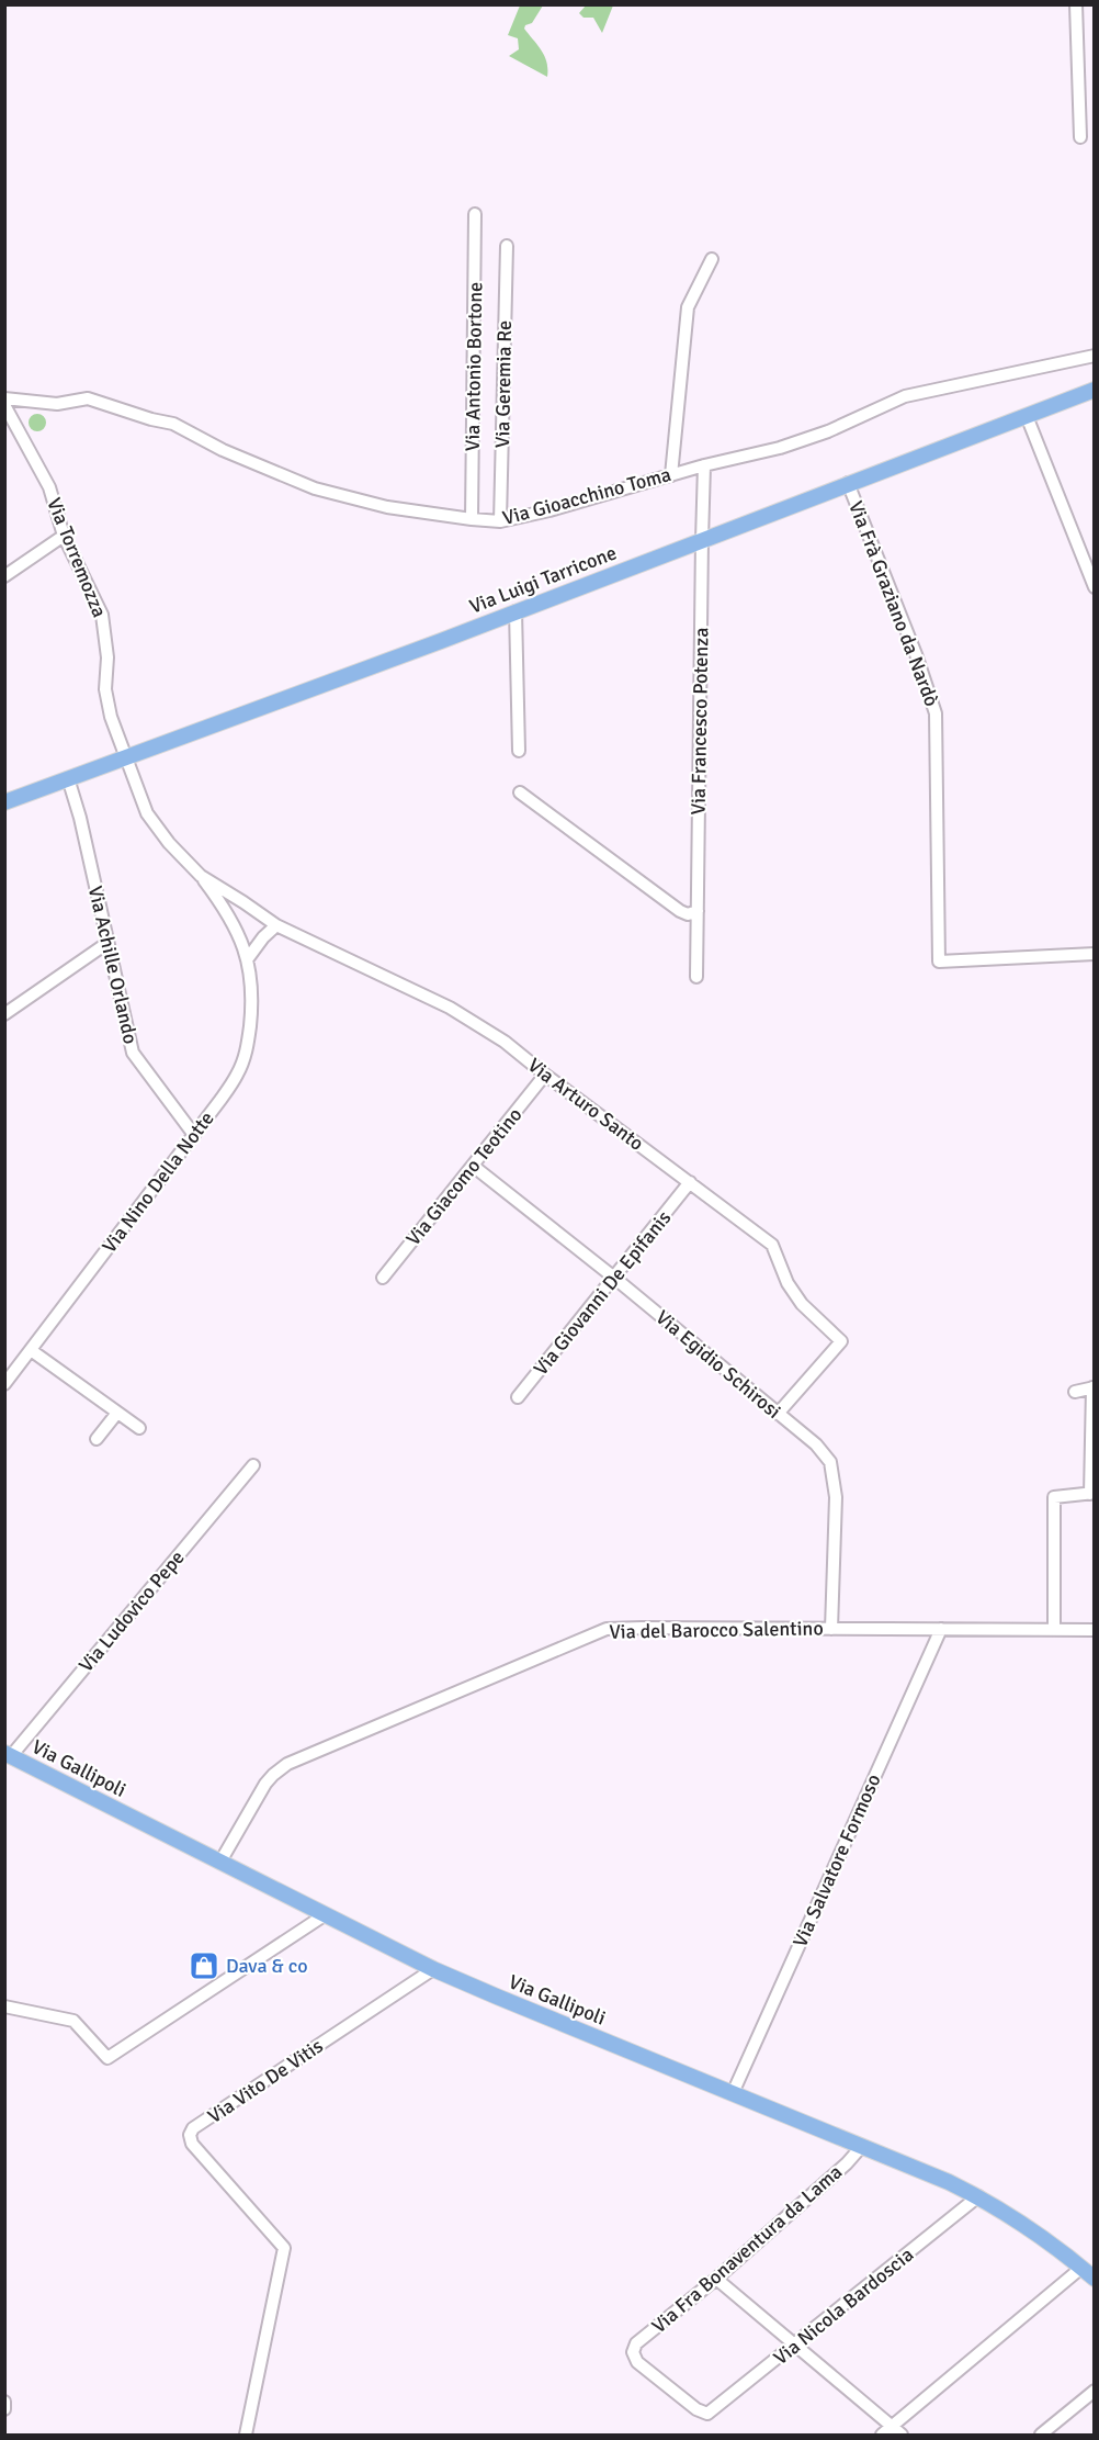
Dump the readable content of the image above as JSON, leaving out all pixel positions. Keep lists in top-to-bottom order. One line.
{"streets":{"main road":["Via Luigi Tarricone","Via Gallipoli"],"street":["Via Antonio Bortone","Via Geremia Re","Via Gioacchino Toma","Via Torremozza","Via Frà Graziano da Nardò","Via Francesco Potenza","Via Achille Orlando","Via Arturo Santo","Via Giacomo Teotino","Via Nino Della Notte","Via Giovanni De Epifanis","Via Egidio Schirosi","Via Ludovico Pepe","Via del Barocco Salentino","Via Salvatore Formoso","Via Vito De Vitis","Via Fra Bonaventura da Lama","Via Nicola Bardoscia"]},"crossings":[["Via Antonio Bortone","Via Gioacchino Toma"],["Via Geremia Re","Via Gioacchino Toma"],["Via Gioacchino Toma","Via Francesco Potenza"],["Via Torremozza","Via Luigi Tarricone"],["Via Torremozza","Via Arturo Santo"],["Via Luigi Tarricone","Via Frà Graziano da Nardò"],["Via Luigi Tarricone","Via Francesco Potenza"],["Via Luigi Tarricone","Via Achille Orlando"],["Via Luigi Tarricone","Via Arturo Santo"],["Via Achille Orlando","Via Nino Della Notte"],["Via Arturo Santo","Via Giacomo Teotino"],["Via Arturo Santo","Via Nino Della Notte"],["Via Arturo Santo","Via Giovanni De Epifanis"],["Via Arturo Santo","Via Egidio Schirosi"],["Via Giacomo Teotino","Via Egidio Schirosi"],["Via Giovanni De Epifanis","Via Egidio Schirosi"],["Via Egidio Schirosi","Via del Barocco Salentino"],["Via Ludovico Pepe","Via Gallipoli"],["Via del Barocco Salentino","Via Gallipoli"],["Via del Barocco Salentino","Via Salvatore Formoso"],["Via Gallipoli","Via Salvatore Formoso"],["Via Gallipoli","Via Vito De Vitis"],["Via Gallipoli","Via Fra Bonaventura da Lama"],["Via Gallipoli","Via Nicola Bardoscia"],["Via Fra Bonaventura da Lama","Via Nicola Bardoscia"]],"places":{"shop":["Dava & co"]}}
